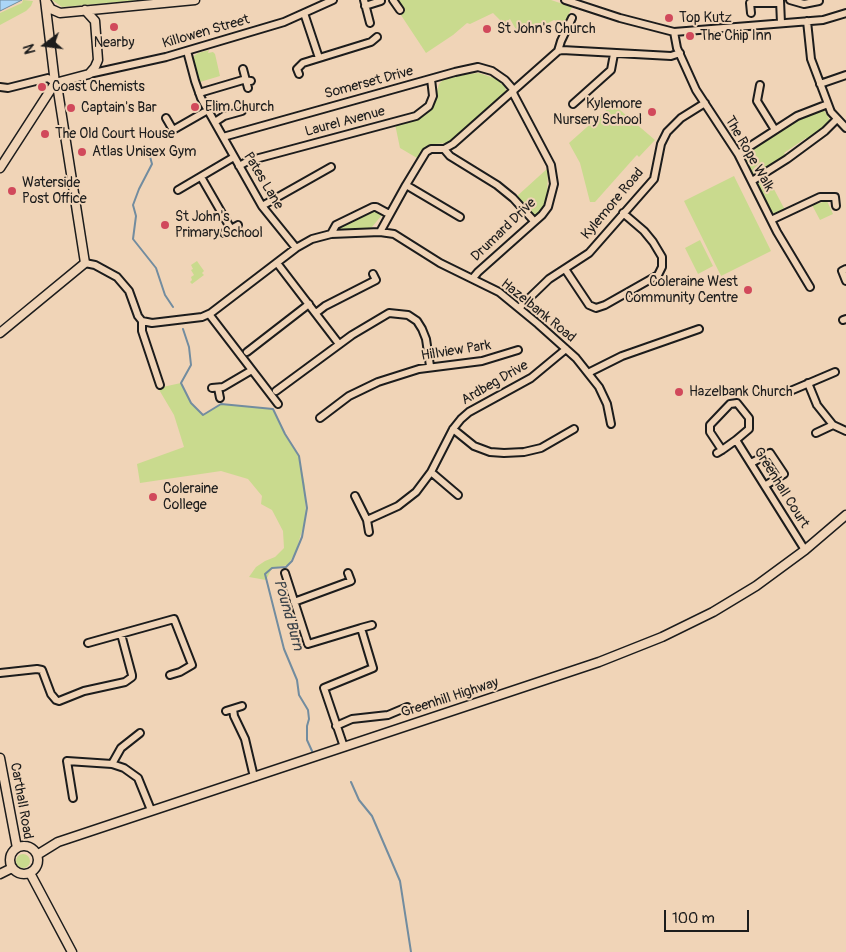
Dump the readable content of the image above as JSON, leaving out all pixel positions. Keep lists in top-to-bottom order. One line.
{"streets":{"main road":["Killowen Street","Greenhill Highway","Carthall Road"],"street":["Somerset Drive","Laurel Avenue","The Rope Walk","Pates Lane","Kylemore Road","Drumard Drive","Hazelbank Road","Hillview Park","Ardbeg Drive","Greenhall Court"]},"crossings":[["Killowen Street","Pates Lane"],["Somerset Drive","Laurel Avenue"],["Somerset Drive","Pates Lane"],["Somerset Drive","Drumard Drive"],["Laurel Avenue","Pates Lane"],["The Rope Walk","Kylemore Road"],["Pates Lane","Hazelbank Road"],["Kylemore Road","Hazelbank Road"],["Drumard Drive","Hazelbank Road"],["Hazelbank Road","Ardbeg Drive"],["Greenhall Court","Greenhill Highway"],["Greenhill Highway","Carthall Road"]],"water":["Pound Burn"],"places":["Top Kutz","Nearby","St John's Church","The Chip Inn","Coast Chemists","Elim Church","Captain's Bar","Kylemore Nursery School","The Old Court House","Atlas Unisex Gym","Waterside Post Office","St John's Primary School","Coleraine West Community Centre","Hazelbank Church","Coleraine College"],"scale_bar":"100 m","north":"left"}
